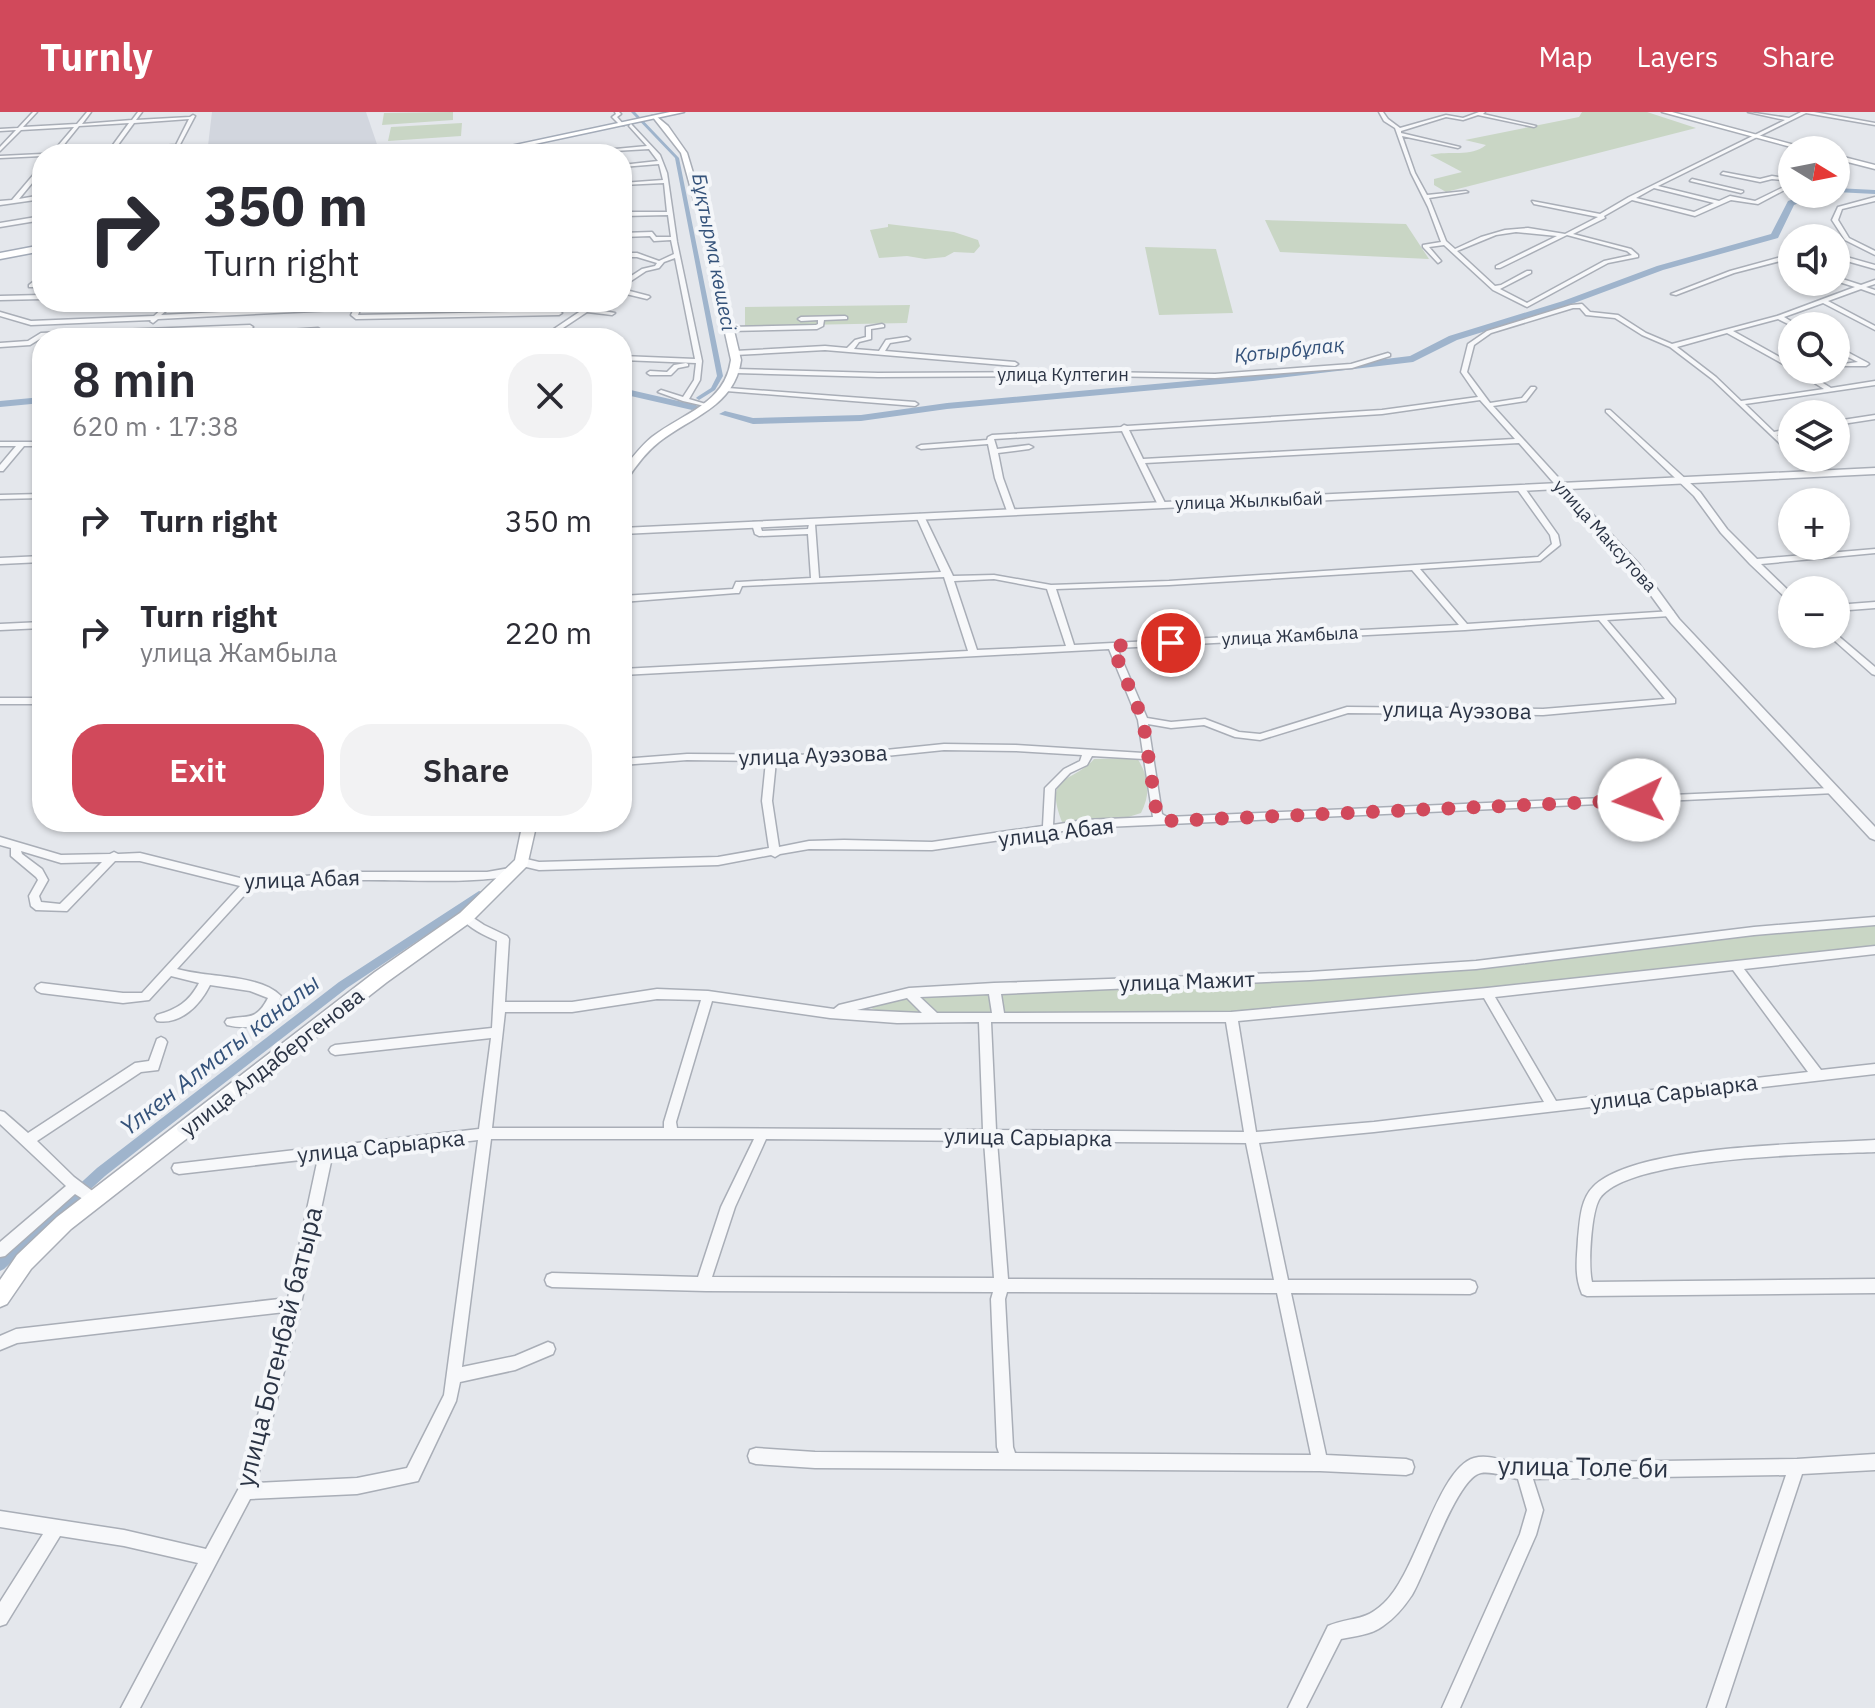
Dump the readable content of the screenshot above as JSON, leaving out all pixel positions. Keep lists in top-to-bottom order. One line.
{"streets":{"main road":["улица Алдабергенова"],"street":["улица Култегин","улица Жылкыбай","улица Максутова","улица Жамбыла","улица Ауэзова","улица Абая","улица Мажит","улица Сарыарка","улица Богенбай батыра","улица Толе би"]},"crossings":[["улица Жылкыбай","улица Максутова"],["улица Максутова","улица Жамбыла"],["улица Максутова","улица Абая"],["улица Жамбыла","улица Ауэзова"],["улица Абая","улица Алдабергенова"],["улица Сарыарка","улица Богенбай батыра"]],"water":["Бұқтырма көшесі","Қотырбұлақ","Үлкен Алматы каналы"],"north":"right","page":{"header":"Turnly","nav":["Map","Layers","Share"],"map_buttons":["+","−"],"turn":["350 m","Turn right"],"heading":["8 min","620 m · 17:38"],"list":[{"name":"Turn right","value":"350 m"},{"name":"Turn right","note":"улица Жамбыла","value":"220 m"}],"buttons":["Exit","Share"]}}
